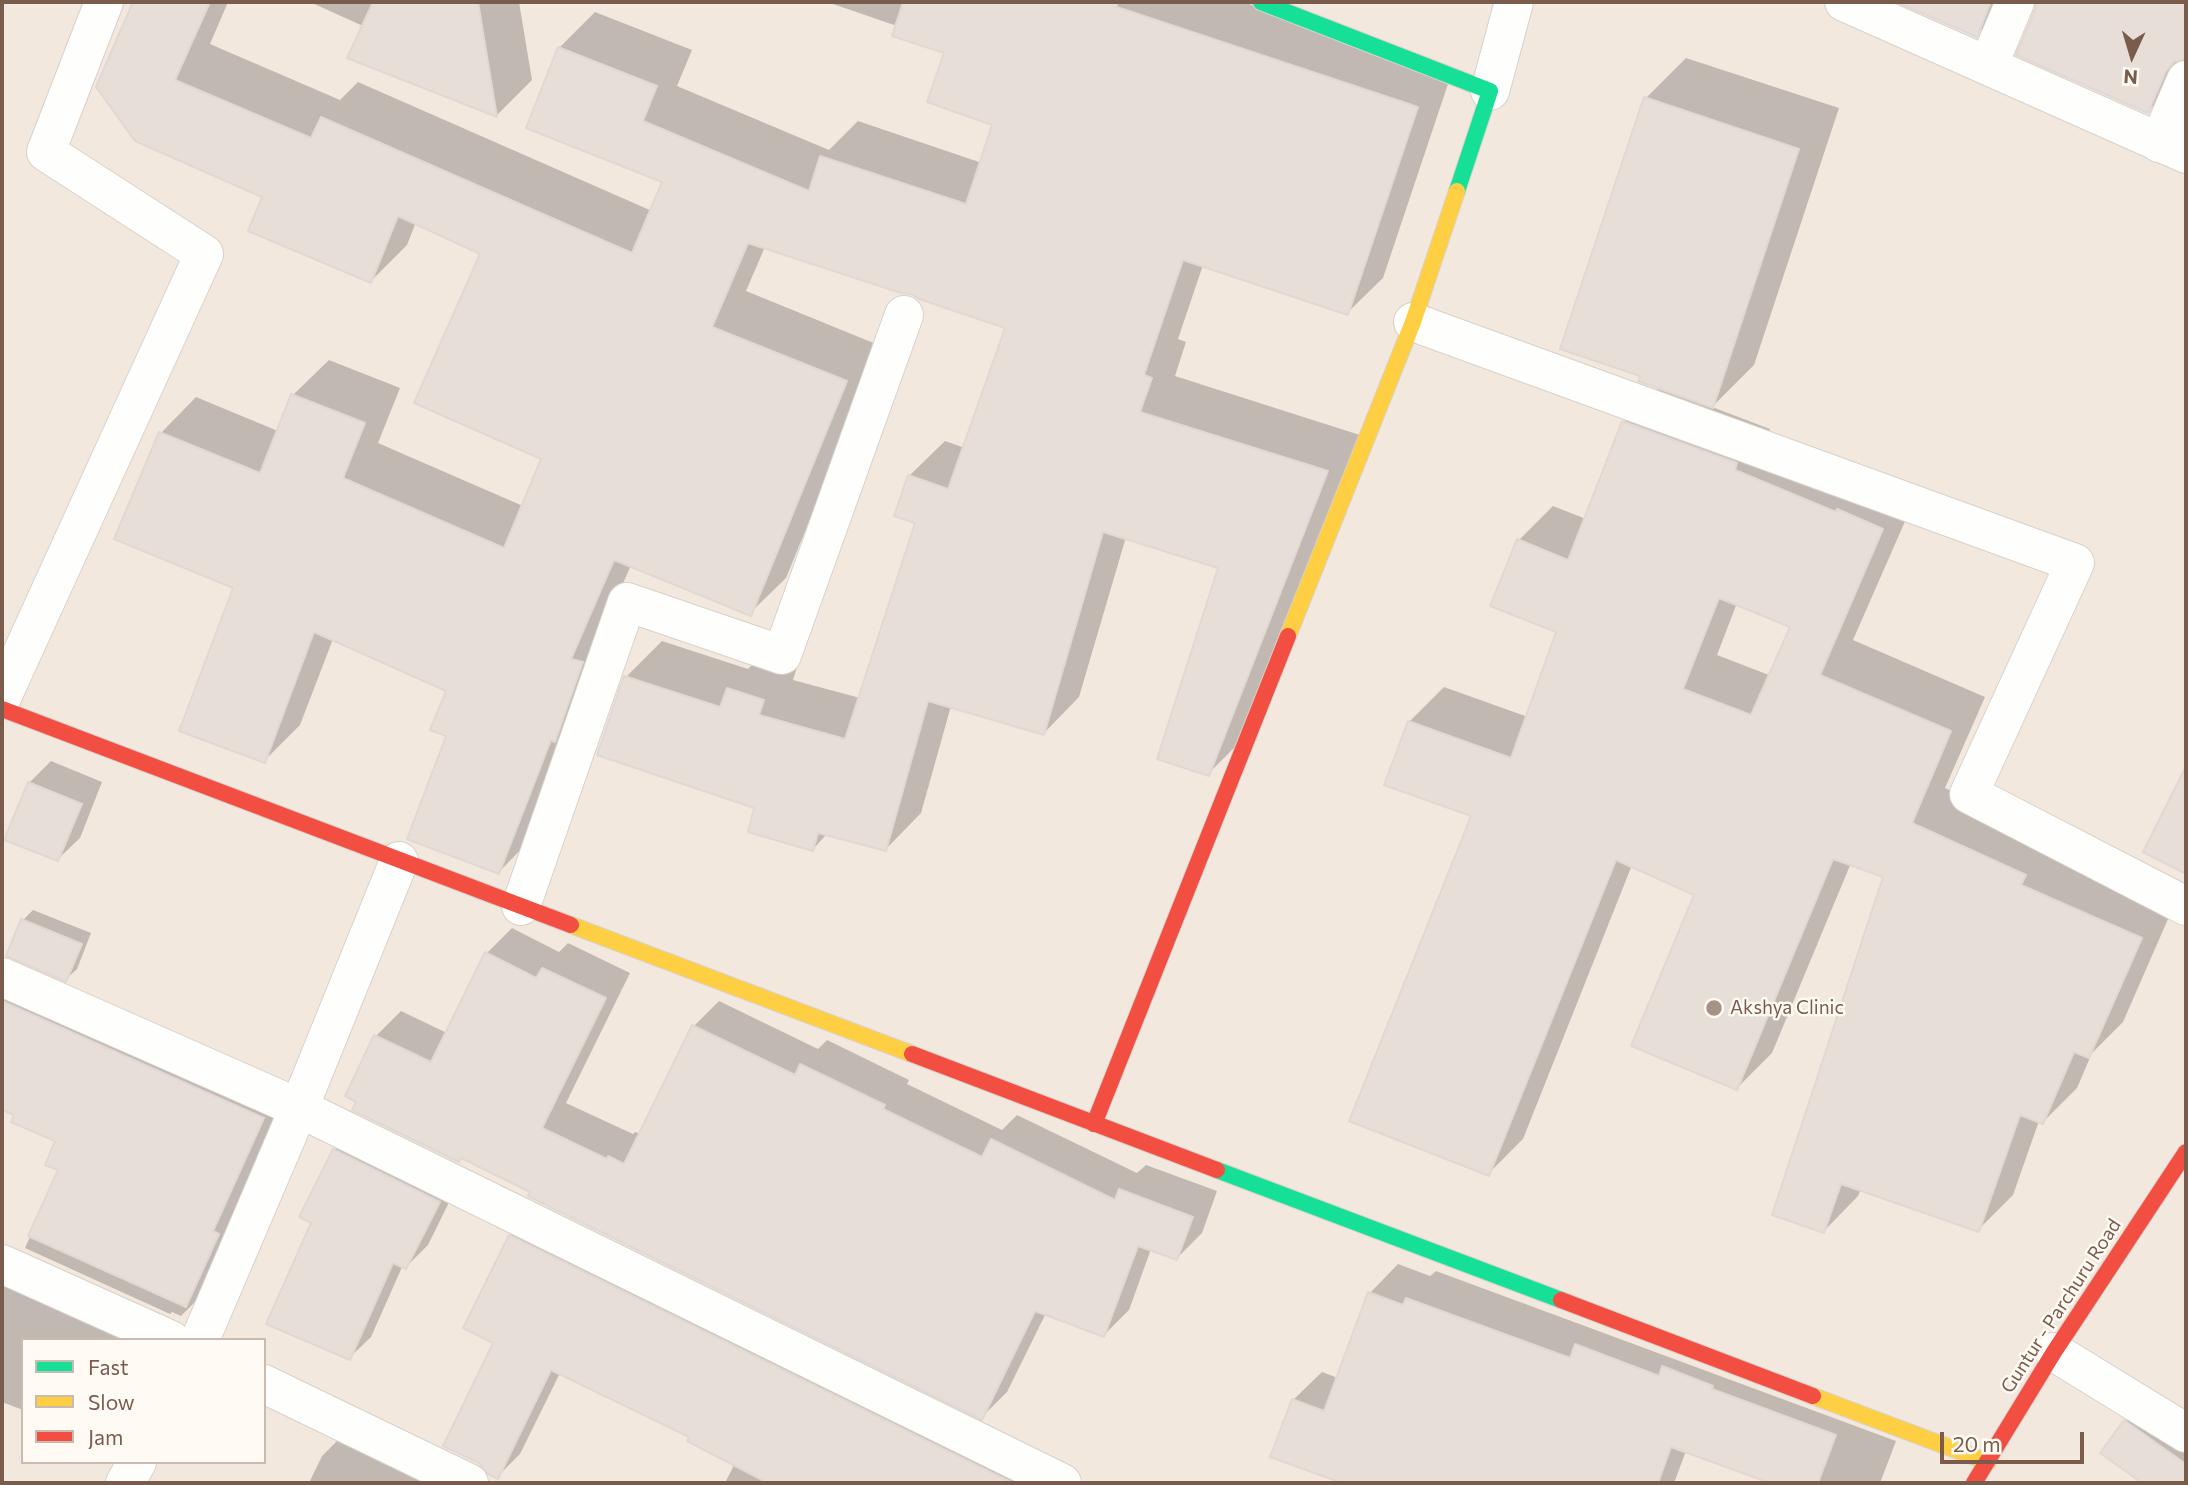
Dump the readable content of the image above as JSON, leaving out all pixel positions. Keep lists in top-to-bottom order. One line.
{"streets":{"street":["Guntur - Parchuru Road"]},"places":["Akshya Clinic"],"legend":["Fast","Slow","Jam"],"scale_bar":"20 m","north":"bottom"}
